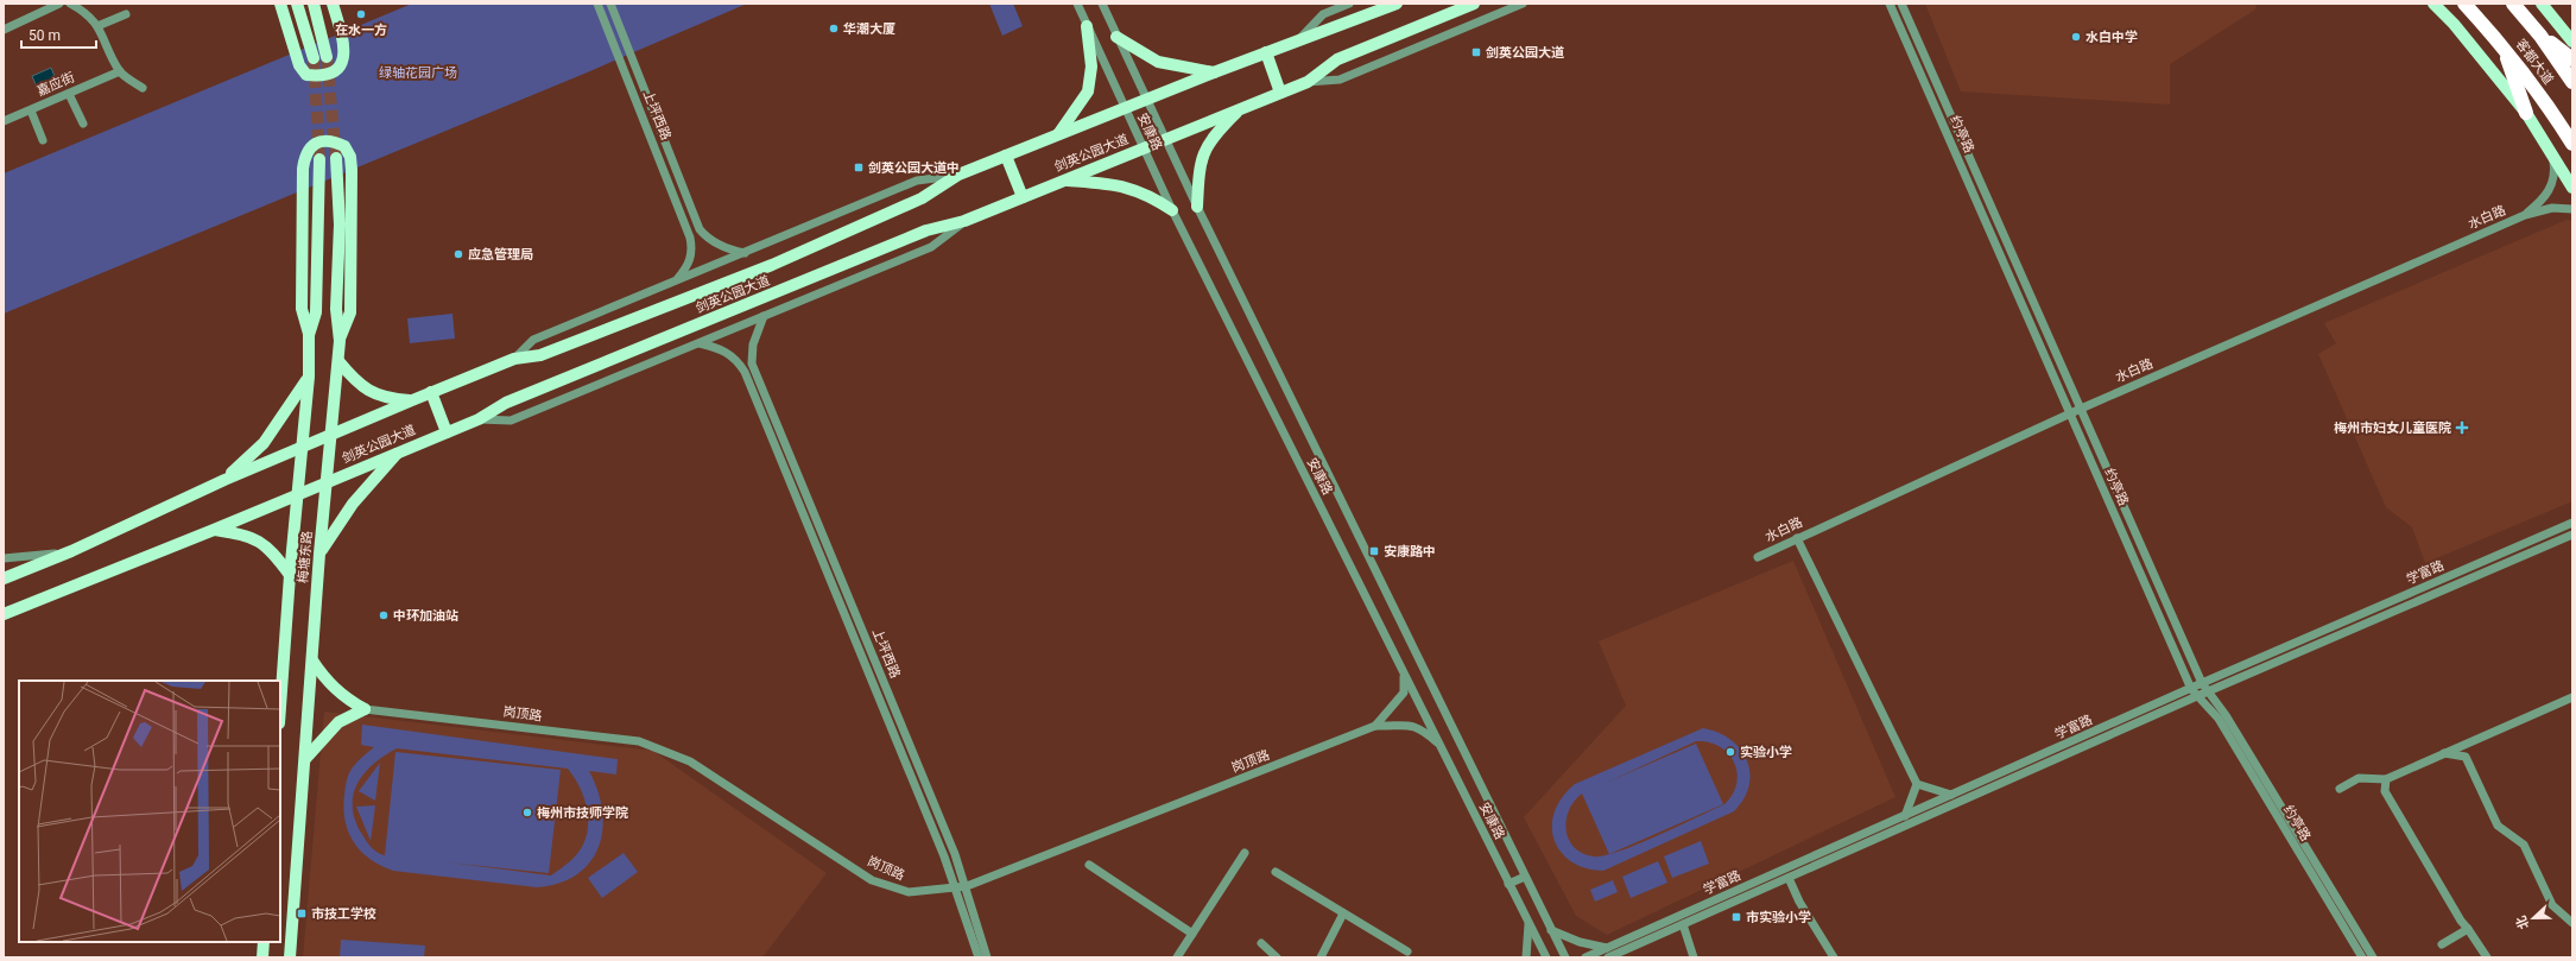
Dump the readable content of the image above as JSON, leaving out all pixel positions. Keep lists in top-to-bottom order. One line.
{"streets":{"highway":["客都大道"],"main road":["剑英公园大道","梅塘东路"],"street":["嘉应街","上坪西路","安康路","约亭路","水白路","学富路","岗顶路"]},"crossings":[["上坪西路","岗顶路"],["安康路","剑英公园大道"],["约亭路","水白路"],["约亭路","学富路"],["剑英公园大道","梅塘东路"]],"parks":["绿轴花园广场"],"places":{"other":["在水一方","华潮大厦","水白中学","应急管理局","中环加油站","实验小学","梅州市技师学院"],"transit":["剑英公园大道","剑英公园大道中","安康路中","市技工学校","市实验小学"],"health":["梅州市妇女儿童医院"]},"scale_bar":"50 m","north":"left"}
